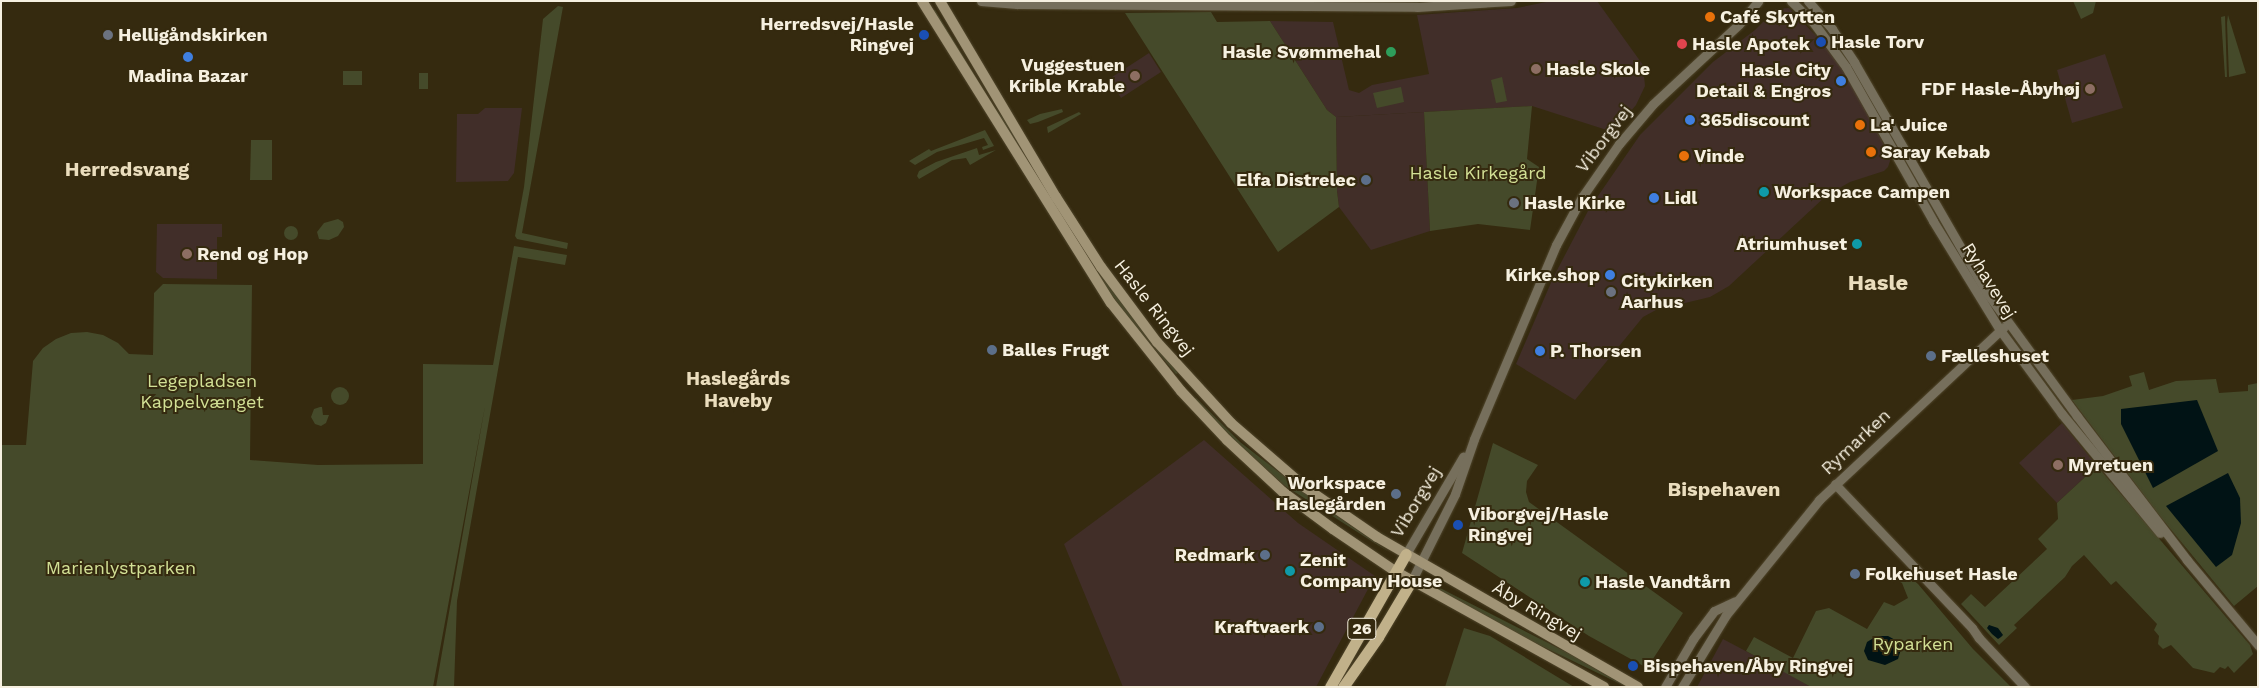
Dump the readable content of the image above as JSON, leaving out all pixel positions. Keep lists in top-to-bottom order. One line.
{"streets":{"main road":["Viborgvej","Hasle Ringvej","Åby Ringvej","26"],"street":["Ryhavevej","Rymarken"]},"crossings":[["Viborgvej","Hasle Ringvej"],["Viborgvej","Åby Ringvej"],["Ryhavevej","Rymarken"],["Hasle Ringvej","Åby Ringvej"]],"districts":["Herredsvang","Hasle","Haslegårds Haveby","Bispehaven"],"parks":["Hasle Kirkegård","Legepladsen Kappelvænget","Marienlystparken","Ryparken"],"places":["Café Skytten","Helligåndskirken","Herredsvej/Hasle Ringvej","Hasle Torv","Hasle Apotek","Hasle Svømmehal","Madina Bazar","Hasle Skole","Vuggestuen Krible Krable","Hasle City Detail & Engros","FDF Hasle-Åbyhøj","365discount","La' Juice","Saray Kebab","Vinde","Elfa Distrelec","Workspace Campen","Lidl","Hasle Kirke","Atriumhuset","Rend og Hop","Kirke.shop","Citykirken Aarhus","Balles Frugt","P. Thorsen","Fælleshuset","Myretuen","Workspace Haslegården","Viborgvej/Hasle Ringvej","Redmark","Zenit Company House","Folkehuset Hasle","Hasle Vandtårn","Kraftvaerk","Bispehaven/Åby Ringvej"]}
